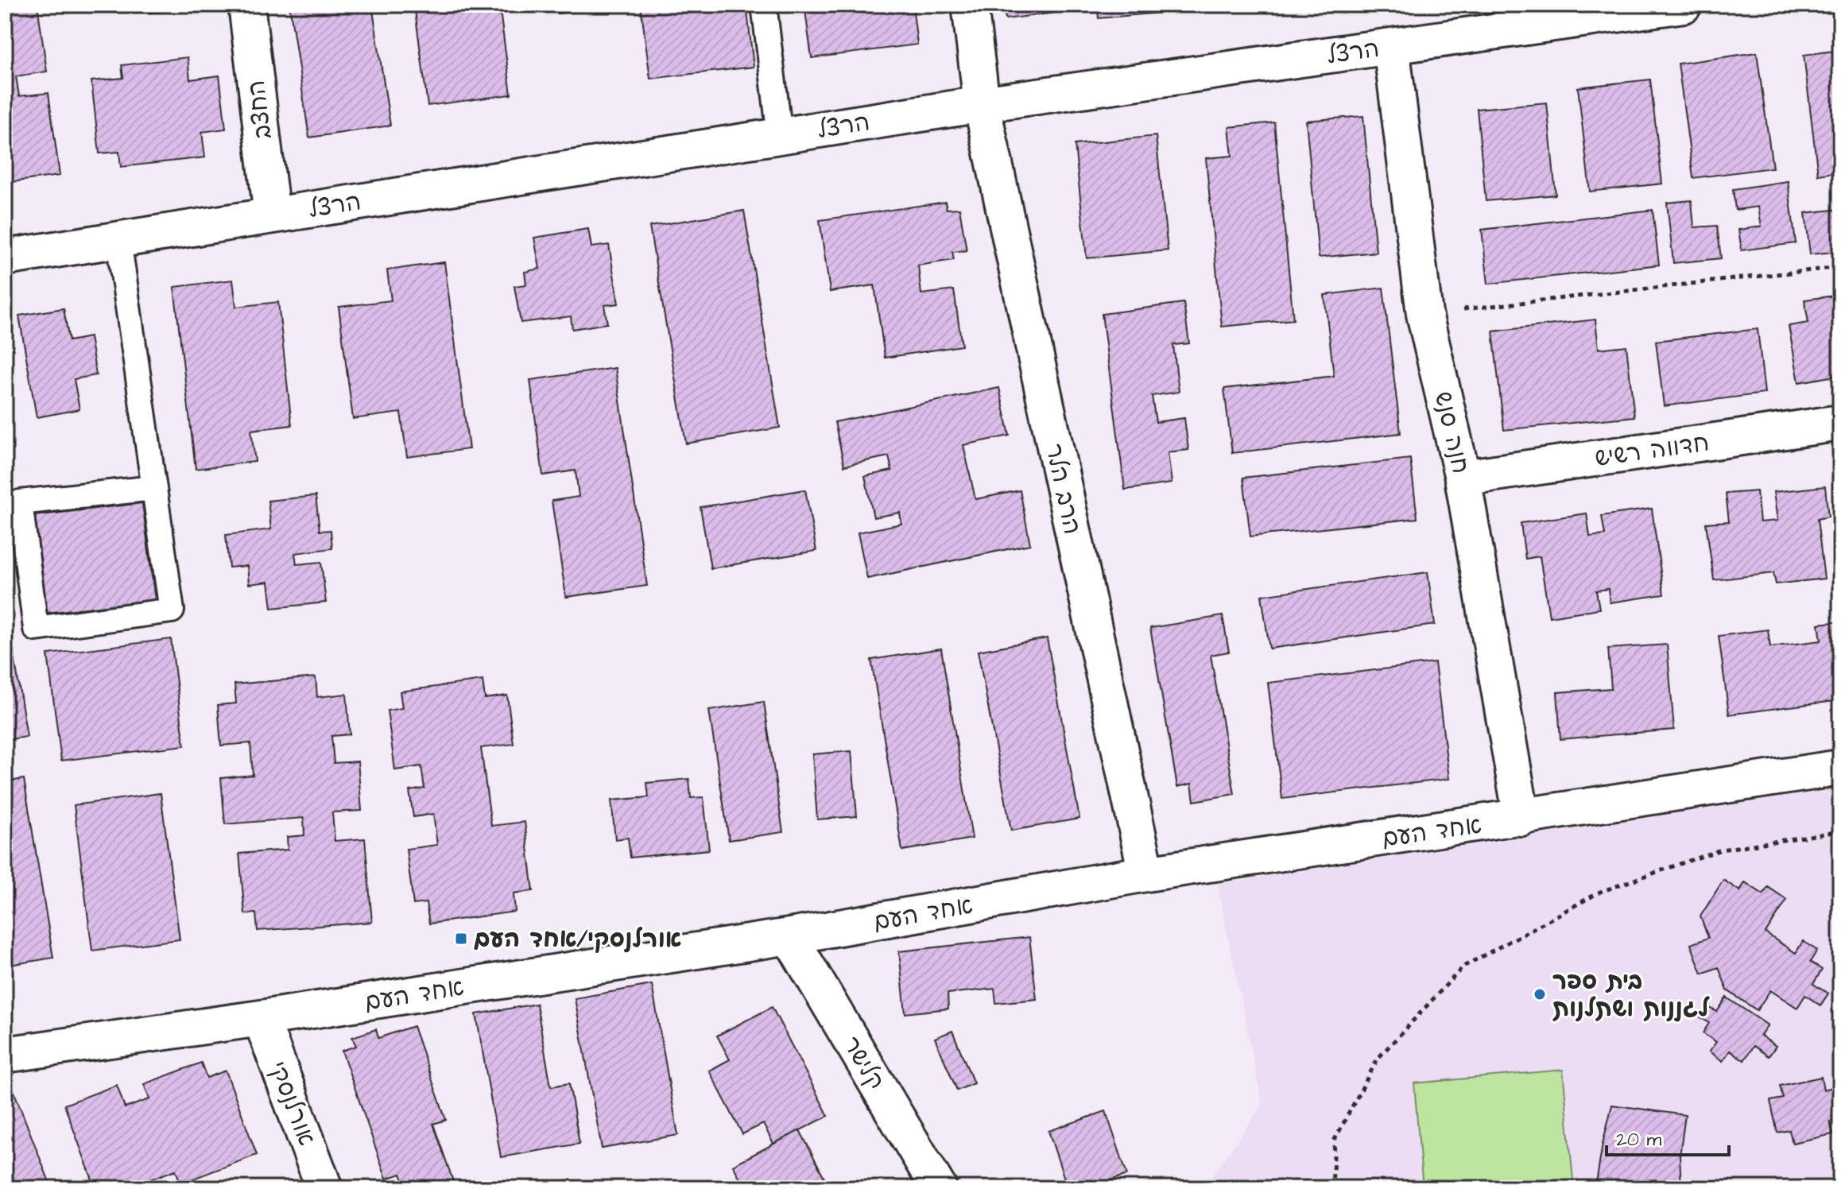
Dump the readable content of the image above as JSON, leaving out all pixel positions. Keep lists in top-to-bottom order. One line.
{"streets":{"street":["הרצל","החצב","חנה סנש","חדווה רשיש","הרב הלר","אחד העם","קלישר","אורלנסקי"]},"crossings":[["הרצל","החצב"],["הרצל","חנה סנש"],["הרצל","הרב הלר"],["חנה סנש","חדווה רשיש"],["חנה סנש","אחד העם"],["הרב הלר","אחד העם"],["אחד העם","קלישר"],["אחד העם","אורלנסקי"]],"places":{"transit":["אורלנסקי/אחד העם"],"other":["בית ספר לגננות ושתלנות"]},"scale_bar":"20 m"}
